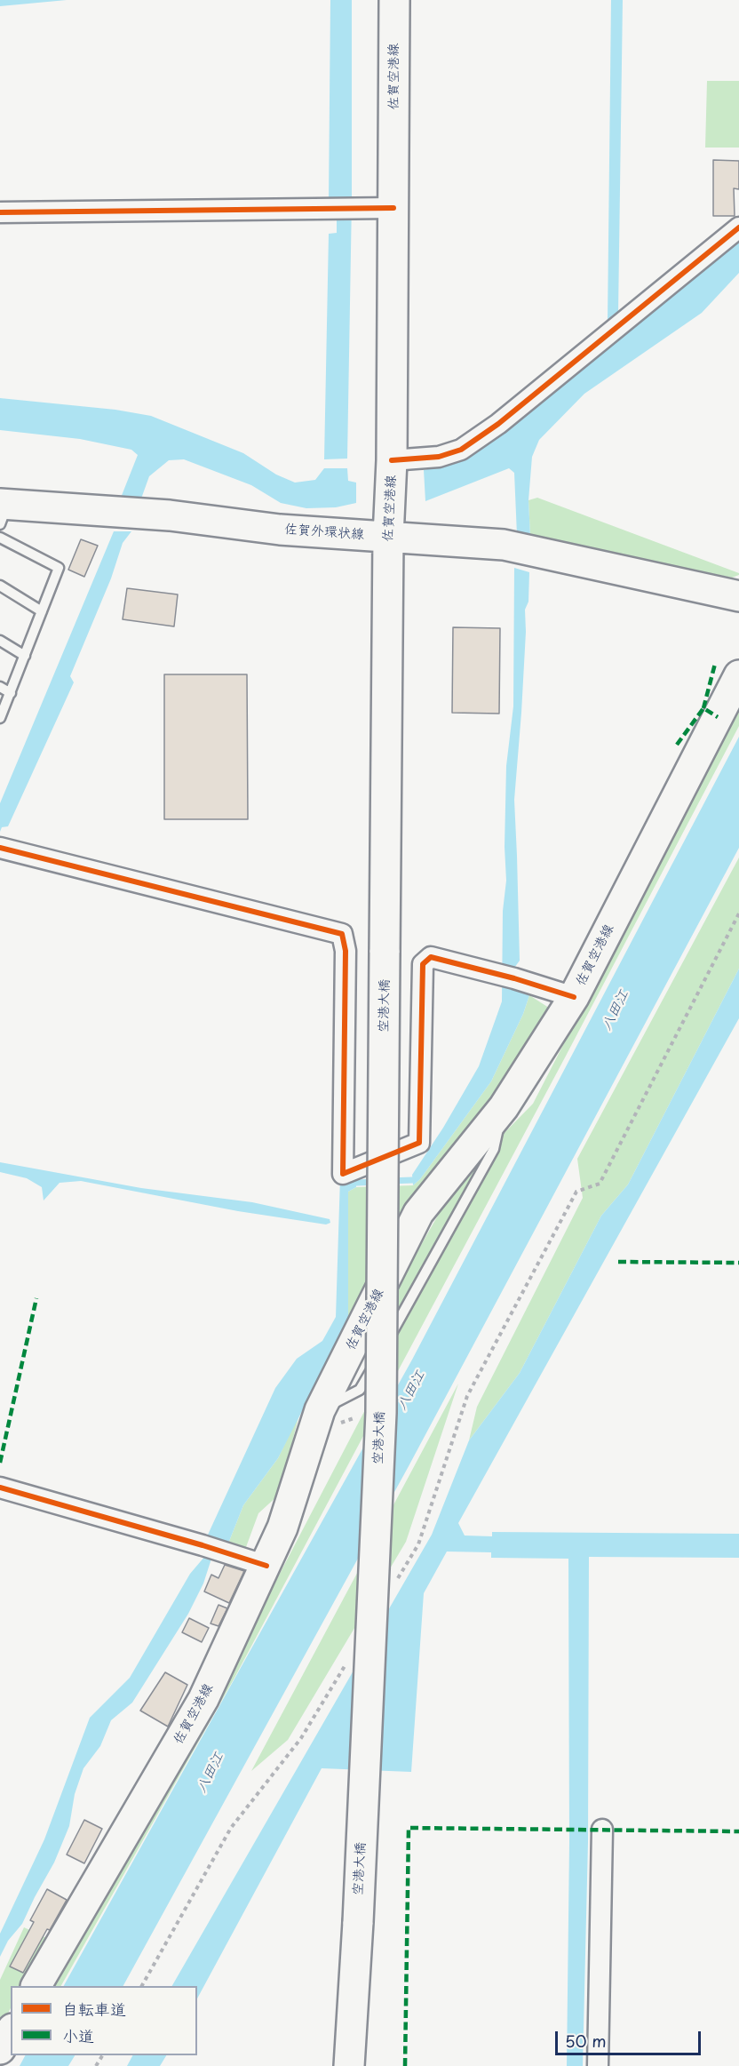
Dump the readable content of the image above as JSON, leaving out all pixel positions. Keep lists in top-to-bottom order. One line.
{"streets":{"main road":["佐賀空港線","佐賀外環状線","空港大橋"]},"crossings":[["佐賀空港線","佐賀外環状線"],["佐賀空港線","空港大橋"]],"water":["八田江"],"legend":["自転車道","小道"],"scale_bar":"50 m"}
